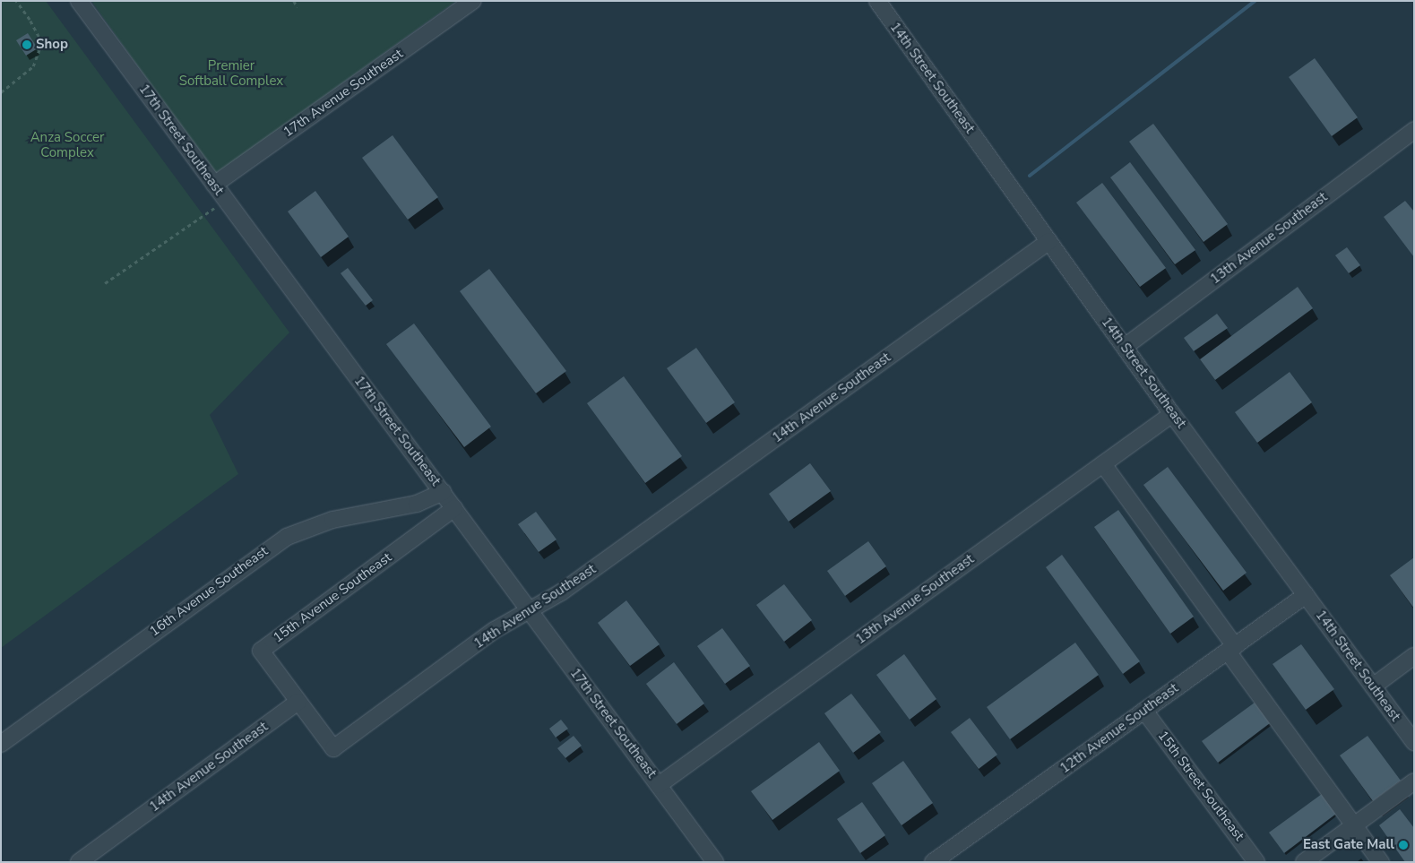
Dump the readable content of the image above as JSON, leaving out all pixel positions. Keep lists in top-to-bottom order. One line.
{"streets":{"street":["14th Street Southeast","17th Avenue Southeast","17th Street Southeast","13th Avenue Southeast","14th Avenue Southeast","16th Avenue Southeast","15th Avenue Southeast","12th Avenue Southeast","15th Street Southeast"]},"crossings":[["14th Street Southeast","13th Avenue Southeast"],["14th Street Southeast","14th Avenue Southeast"],["14th Street Southeast","12th Avenue Southeast"],["17th Avenue Southeast","17th Street Southeast"],["17th Street Southeast","13th Avenue Southeast"],["17th Street Southeast","14th Avenue Southeast"],["17th Street Southeast","16th Avenue Southeast"],["17th Street Southeast","15th Avenue Southeast"],["14th Avenue Southeast","15th Avenue Southeast"],["12th Avenue Southeast","15th Street Southeast"]],"parks":["Premier Softball Complex","Anza Soccer Complex"],"places":["Shop","East Gate Mall"]}
